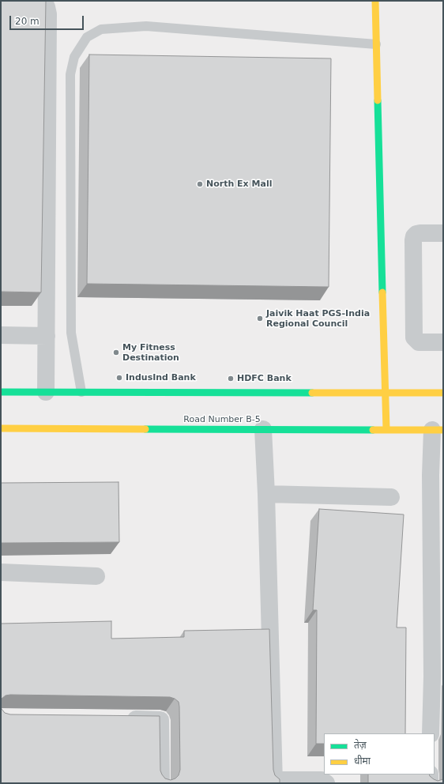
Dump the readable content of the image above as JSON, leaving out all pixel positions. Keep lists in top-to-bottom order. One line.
{"streets":{"street":["Road Number B-5"]},"places":["North Ex Mall","Jaivik Haat PGS-India Regional Council","My Fitness Destination","IndusInd Bank","HDFC Bank"],"legend":["तेज़","धीमा"],"scale_bar":"20 m"}
